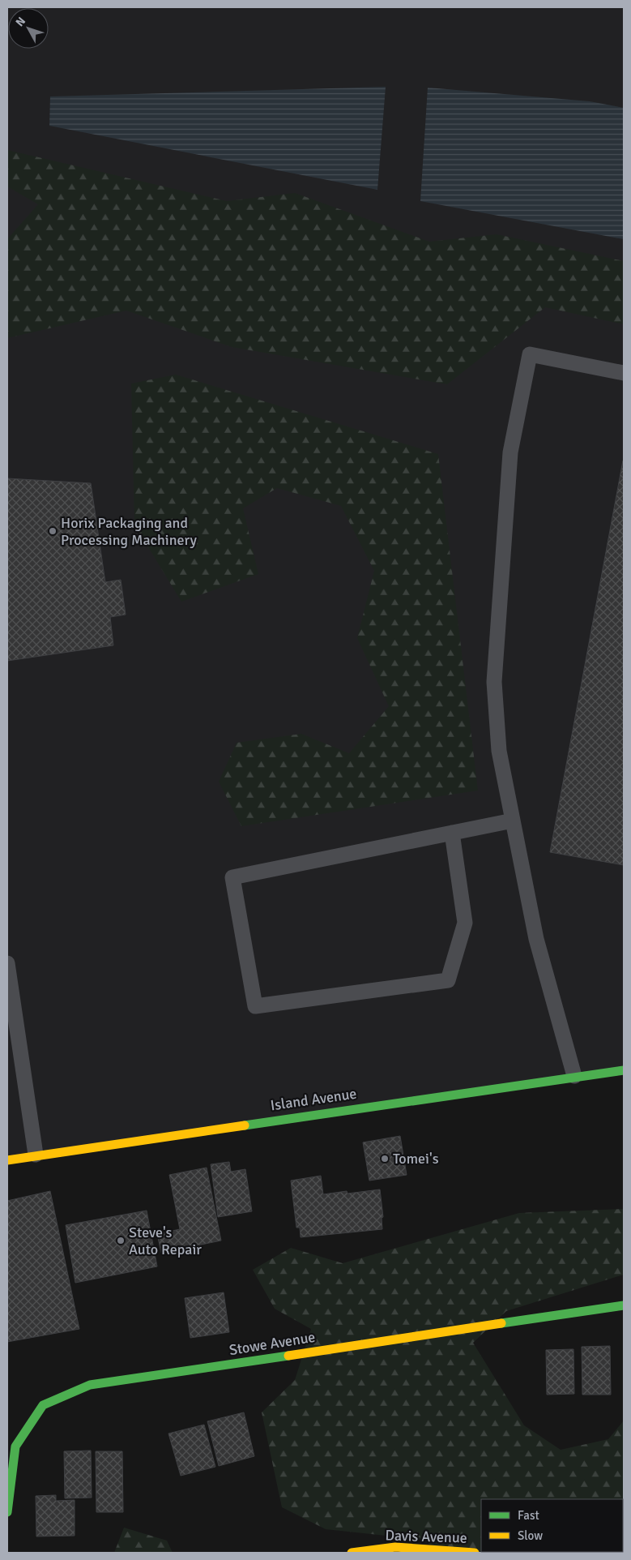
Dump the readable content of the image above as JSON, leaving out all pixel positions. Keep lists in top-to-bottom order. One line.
{"streets":{"street":["Island Avenue","Stowe Avenue","Davis Avenue"]},"places":["Horix Packaging and Processing Machinery","Tomei's","Steve's Auto Repair"],"legend":["Fast","Slow"],"north":"top left"}
